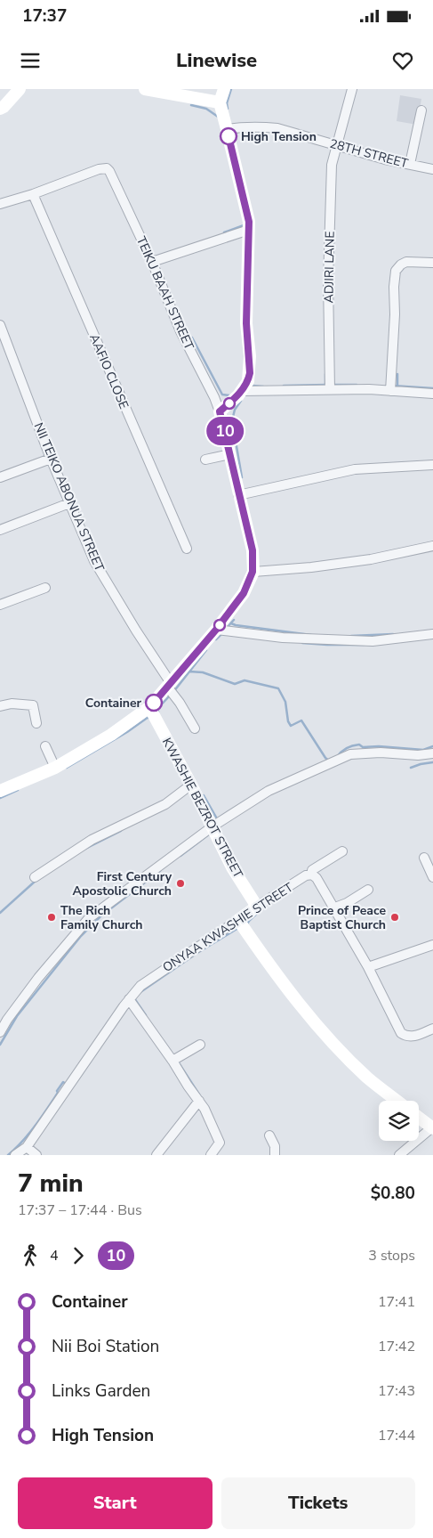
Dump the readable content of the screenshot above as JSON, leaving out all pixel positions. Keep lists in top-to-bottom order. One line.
{"streets":{"street":["28TH STREET","ADJIRI LANE","TEIKU BAAH STREET","AAFIO CLOSE","NII TEIKO ABONUA STREET","KWASHIE BEZROT STREET","ONYAA KWASHIE STREET"]},"crossings":[["28TH STREET","ADJIRI LANE"],["TEIKU BAAH STREET","AAFIO CLOSE"],["KWASHIE BEZROT STREET","ONYAA KWASHIE STREET"]],"places":["High Tension","Container","First Century Apostolic Church","The Rich Family Church","Prince of Peace Baptist Church"],"lines":["bus line 10"],"page":{"status":"17:37","header":"Linewise","on_map":"10","heading":["7 min","17:37 – 17:44 · Bus","$0.80"],"legs":["4","10","3 stops"],"list":[{"name":"Container","value":"17:41"},{"name":"Nii Boi Station","value":"17:42"},{"name":"Links Garden","value":"17:43"},{"name":"High Tension","value":"17:44"}],"buttons":["Start","Tickets"]}}
